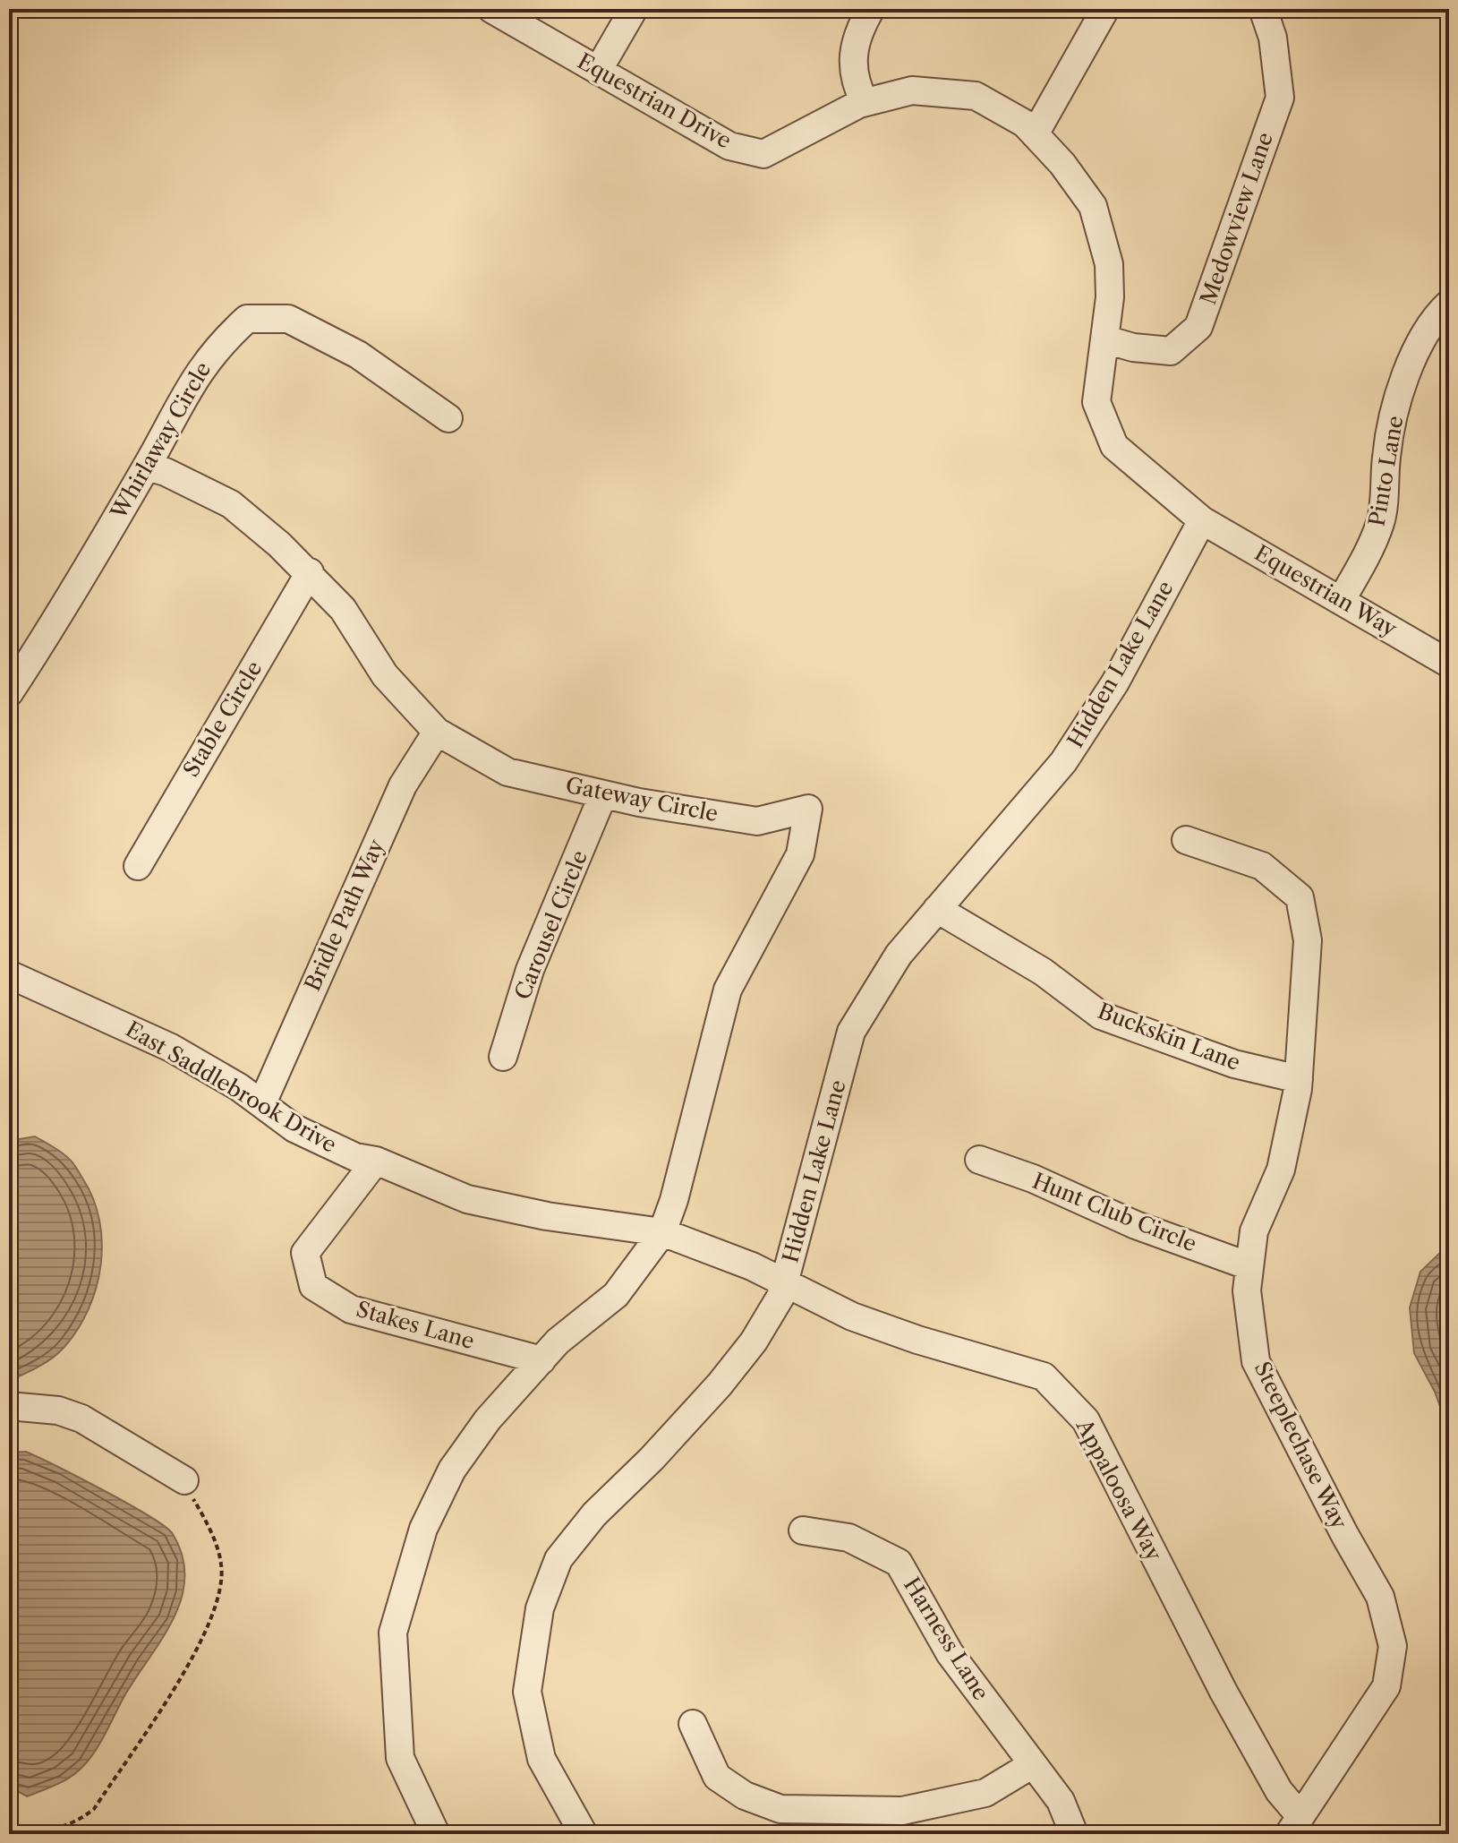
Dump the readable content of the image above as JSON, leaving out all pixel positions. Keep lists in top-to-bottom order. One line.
{"streets":{"street":["Equestrian Drive","Medowview Lane","Whirlaway Circle","Pinto Lane","Equestrian Way","Hidden Lake Lane","Stable Circle","Gateway Circle","Bridle Path Way","Carousel Circle","Buckskin Lane","East Saddlebrook Drive","Hunt Club Circle","Stakes Lane","Steeplechase Way","Appaloosa Way","Harness Lane"]},"crossings":[["Equestrian Drive","Medowview Lane"],["Equestrian Drive","Equestrian Way"],["Equestrian Drive","Hidden Lake Lane"],["Whirlaway Circle","Gateway Circle"],["Pinto Lane","Equestrian Way"],["Equestrian Way","Hidden Lake Lane"],["Hidden Lake Lane","Buckskin Lane"],["Hidden Lake Lane","East Saddlebrook Drive"],["Hidden Lake Lane","Appaloosa Way"],["Stable Circle","Gateway Circle"],["Gateway Circle","Bridle Path Way"],["Gateway Circle","Carousel Circle"],["Gateway Circle","East Saddlebrook Drive"],["Bridle Path Way","East Saddlebrook Drive"],["Buckskin Lane","Steeplechase Way"],["East Saddlebrook Drive","Stakes Lane"],["East Saddlebrook Drive","Appaloosa Way"],["Hunt Club Circle","Steeplechase Way"],["Steeplechase Way","Appaloosa Way"]]}
